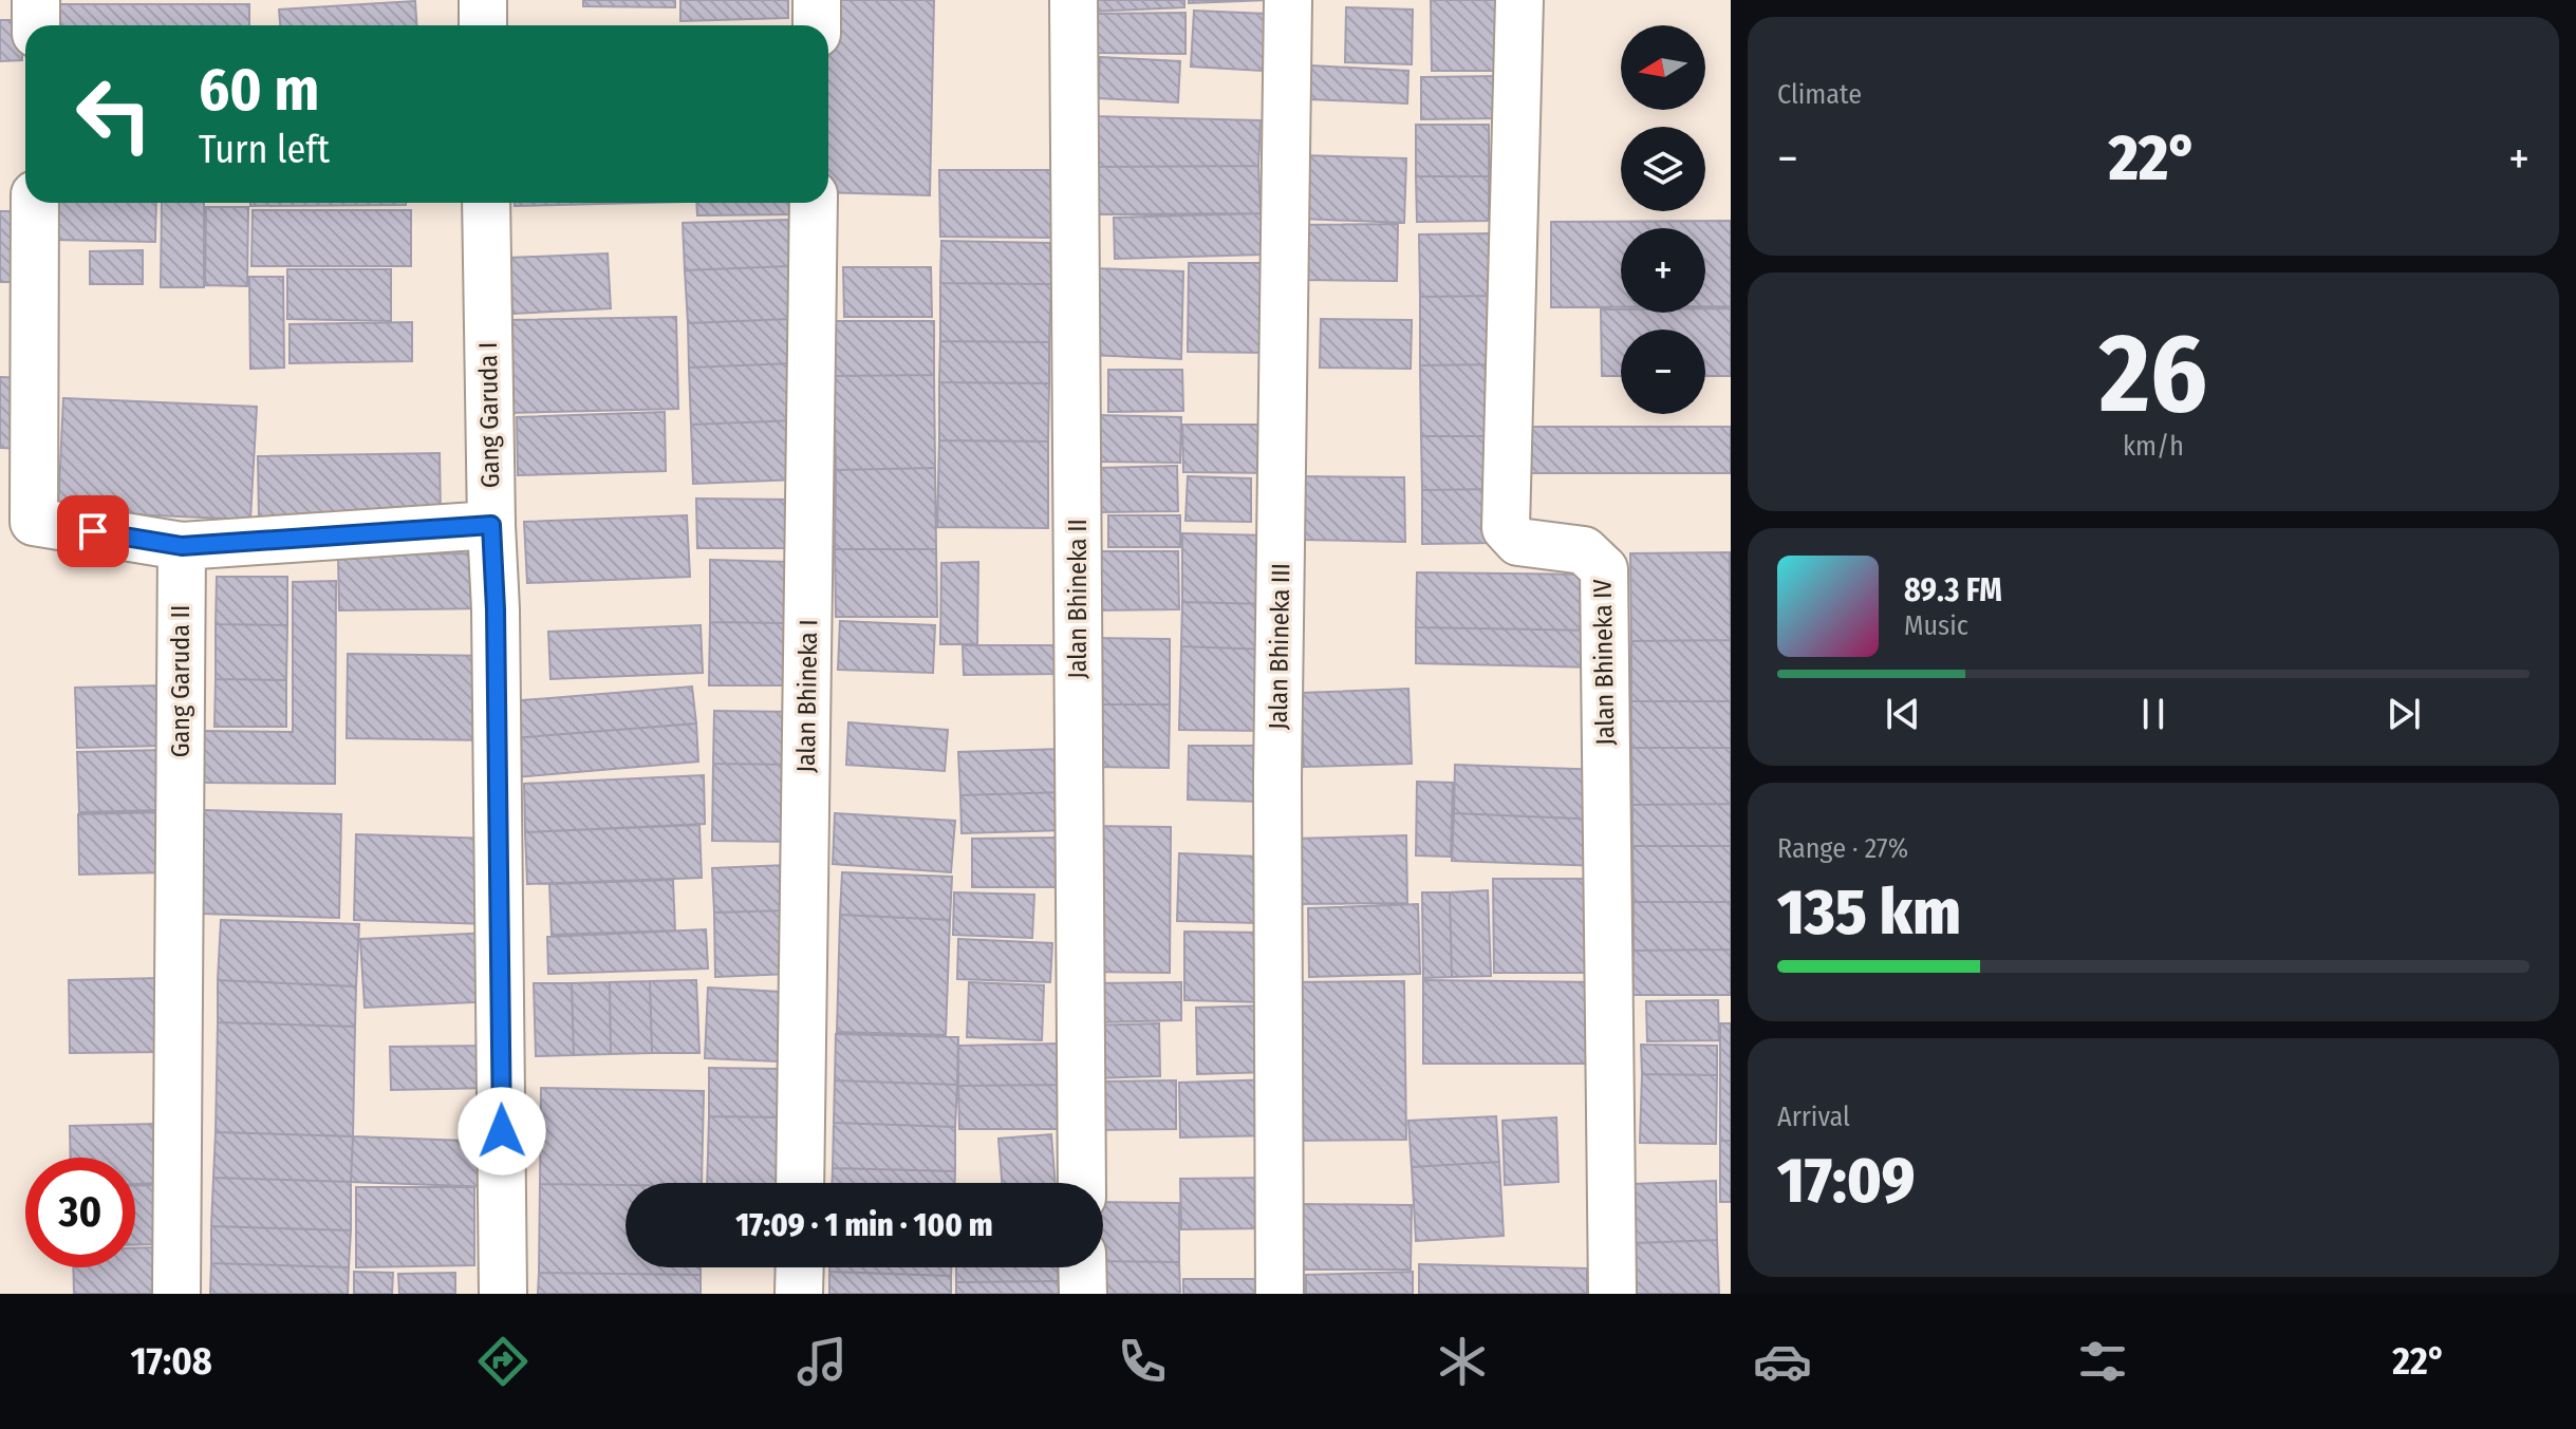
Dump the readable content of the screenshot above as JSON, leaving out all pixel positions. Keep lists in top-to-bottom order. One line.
{"streets":{"street":["Gang Garuda I","Jalan Bhineka II","Jalan Bhineka III","Jalan Bhineka IV","Gang Garuda II","Jalan Bhineka I"]},"north":"left","page":{"tile":["Climate",["26","km/h"],["Range · 27%","135 km"],["Arrival","17:09"]],"map_buttons":["+","−"],"turn":["60 m","Turn left"],"heat":["−","22°","+"],"song":["89.3 FM","Music"],"limit":"30","trip":"17:09 · 1 min · 100 m","tabs":["17:08","22°"]}}
